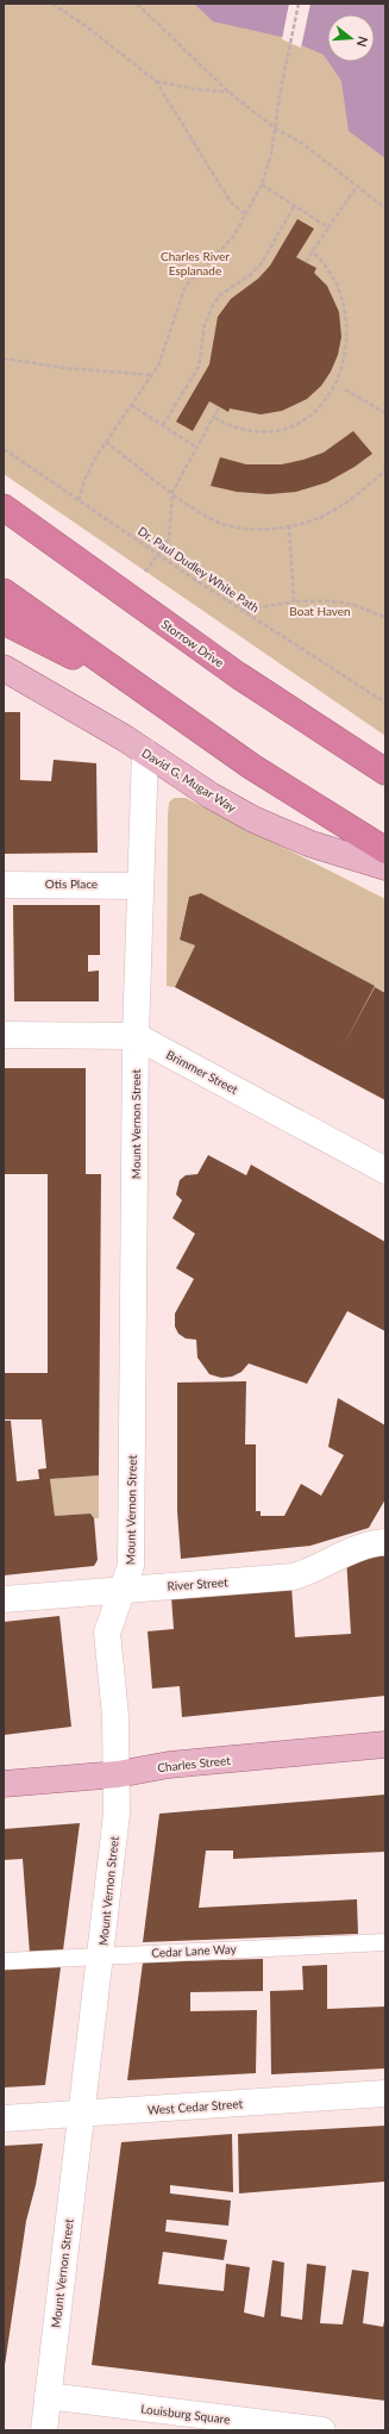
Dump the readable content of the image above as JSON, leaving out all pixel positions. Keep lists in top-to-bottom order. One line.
{"streets":{"highway":["Storrow Drive"],"main road":["David G. Mugar Way","Charles Street"],"street":["Otis Place","Brimmer Street","Mount Vernon Street","River Street","West Cedar Street","Louisburg Square"],"lane":["Cedar Lane Way"],"path":["Dr. Paul Dudley White Path"]},"crossings":[["David G. Mugar Way","Mount Vernon Street"],["Otis Place","Mount Vernon Street"],["Brimmer Street","Mount Vernon Street"],["Mount Vernon Street","River Street"],["Mount Vernon Street","Charles Street"],["Mount Vernon Street","Cedar Lane Way"],["Mount Vernon Street","West Cedar Street"],["Mount Vernon Street","Louisburg Square"]],"parks":["Charles River Esplanade","Boat Haven"],"north":"right"}
